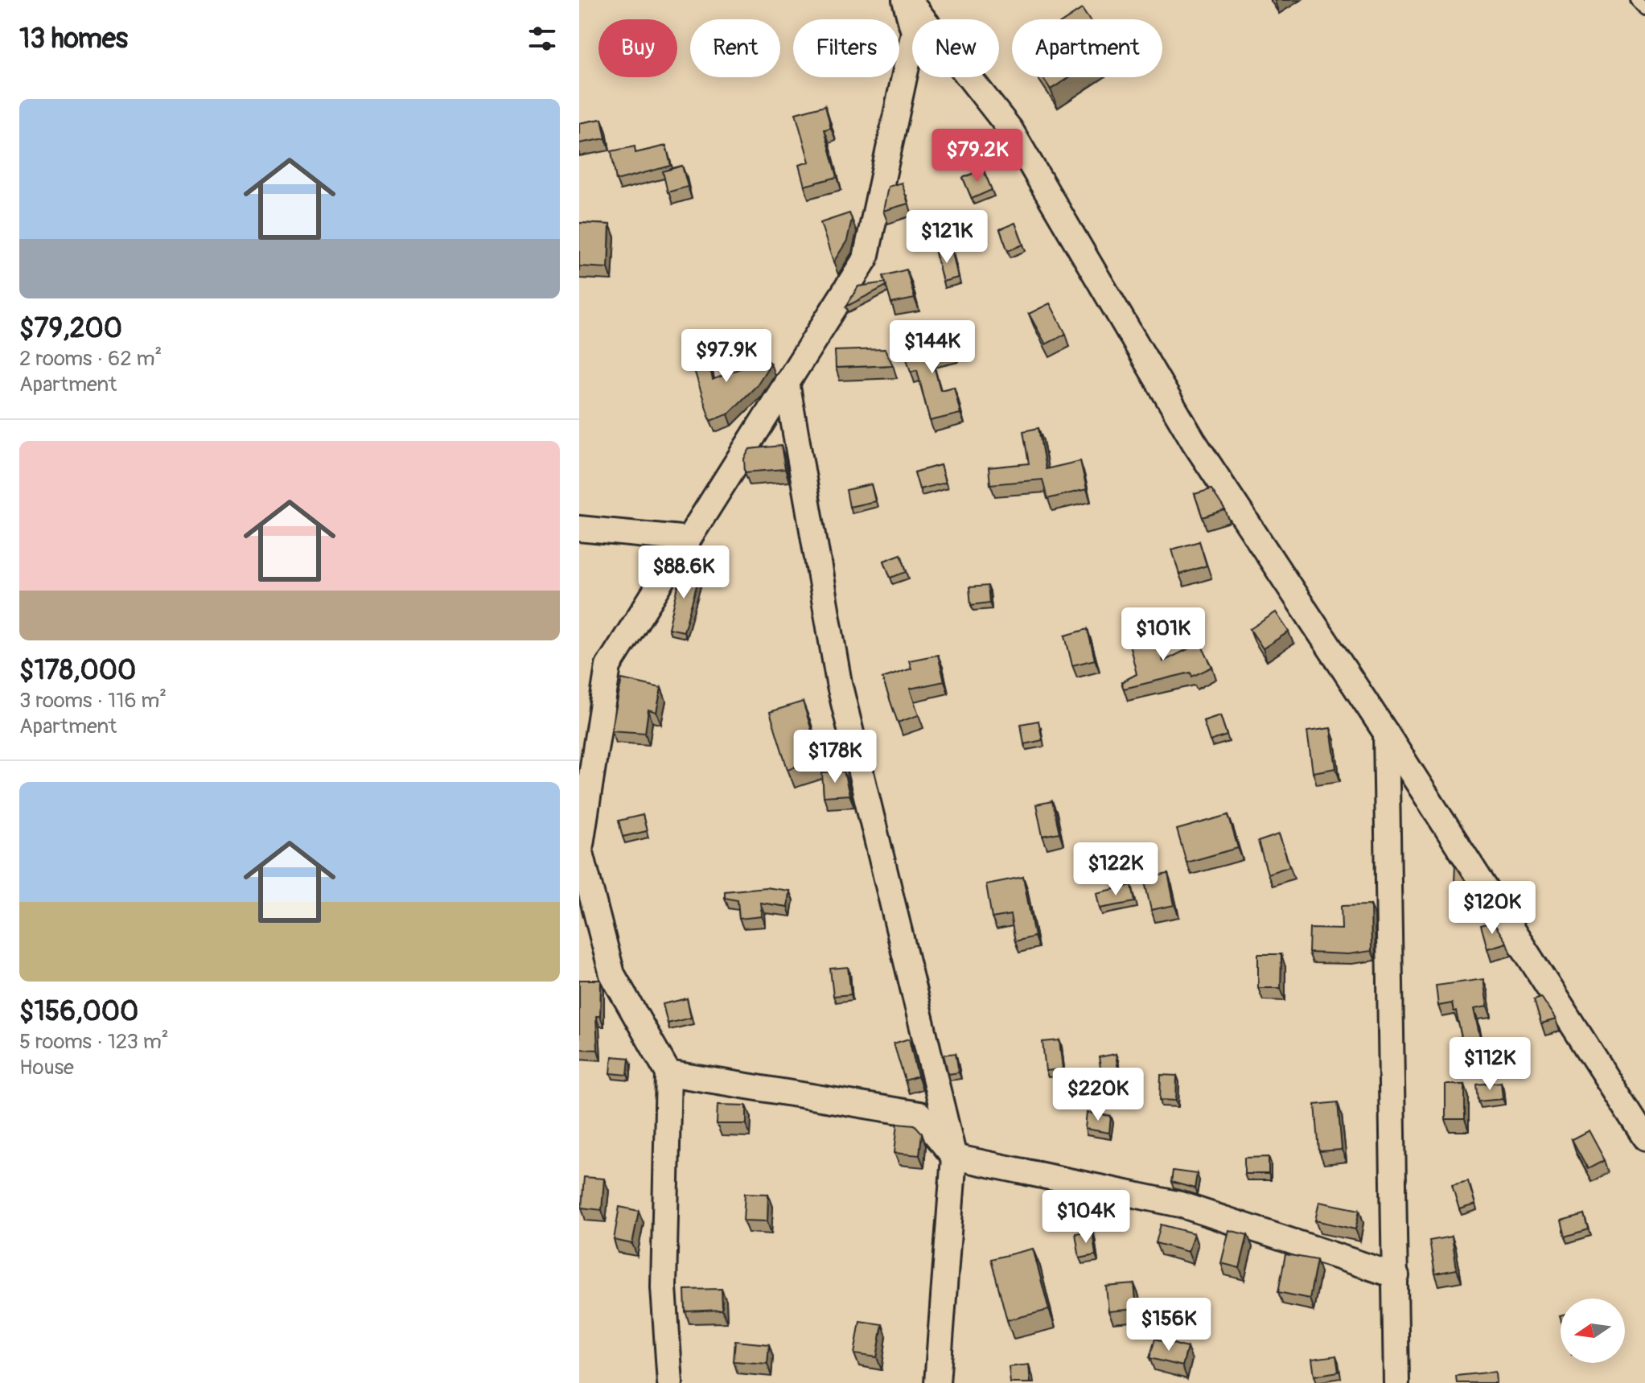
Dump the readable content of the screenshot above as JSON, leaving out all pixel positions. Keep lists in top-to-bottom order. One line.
{"north":"left","page":{"heading":"13 homes","chip":["Buy","Rent","Filters","New","Apartment"],"list":[{"name":"$79,200","note":"2 rooms · 62 m² · Apartment"},{"name":"$178,000","note":"3 rooms · 116 m² · Apartment"},{"name":"$156,000","note":"5 rooms · 123 m² · House"}],"price":["$79.2K","$121K","$144K","$97.9K","$88.6K","$101K","$178K","$122K","$120K","$112K","$220K","$104K","$156K"]}}
